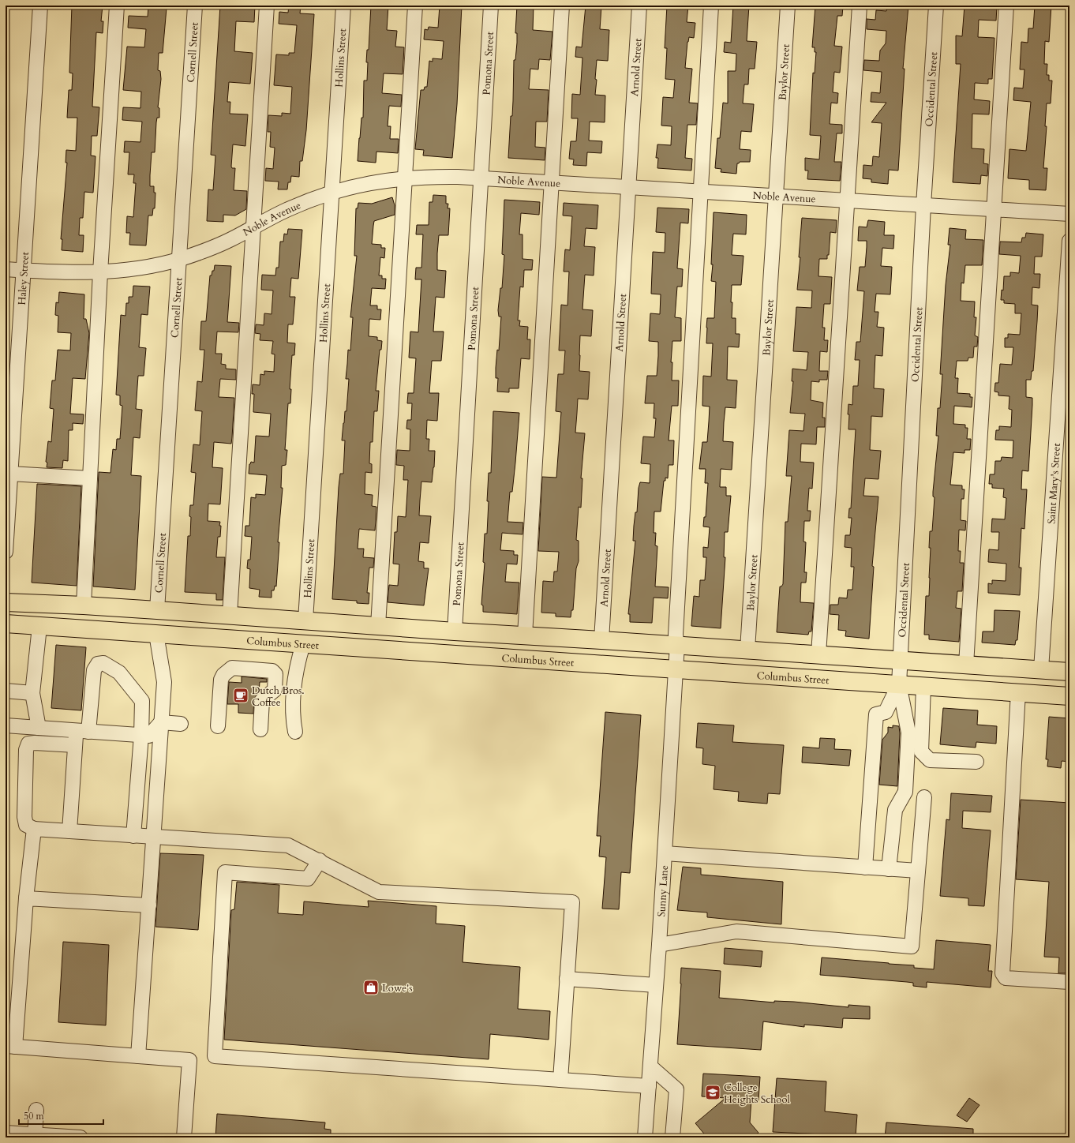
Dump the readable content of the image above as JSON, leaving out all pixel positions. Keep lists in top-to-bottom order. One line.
{"streets":{"main road":["Columbus Street"],"street":["Cornell Street","Hollins Street","Pomona Street","Arnold Street","Baylor Street","Occidental Street","Noble Avenue","Haley Street","Saint Mary's Street","Sunny Lane"]},"crossings":[["Cornell Street","Noble Avenue"],["Hollins Street","Noble Avenue"],["Pomona Street","Noble Avenue"],["Arnold Street","Noble Avenue"],["Baylor Street","Noble Avenue"],["Occidental Street","Noble Avenue"],["Occidental Street","Columbus Street"],["Noble Avenue","Haley Street"],["Noble Avenue","Sunny Lane"],["Columbus Street","Sunny Lane"]],"places":{"cafe":["Dutch Bros. Coffee"],"shop":["Lowe's"],"school or university":["College Heights School"]},"scale_bar":"50 m"}
